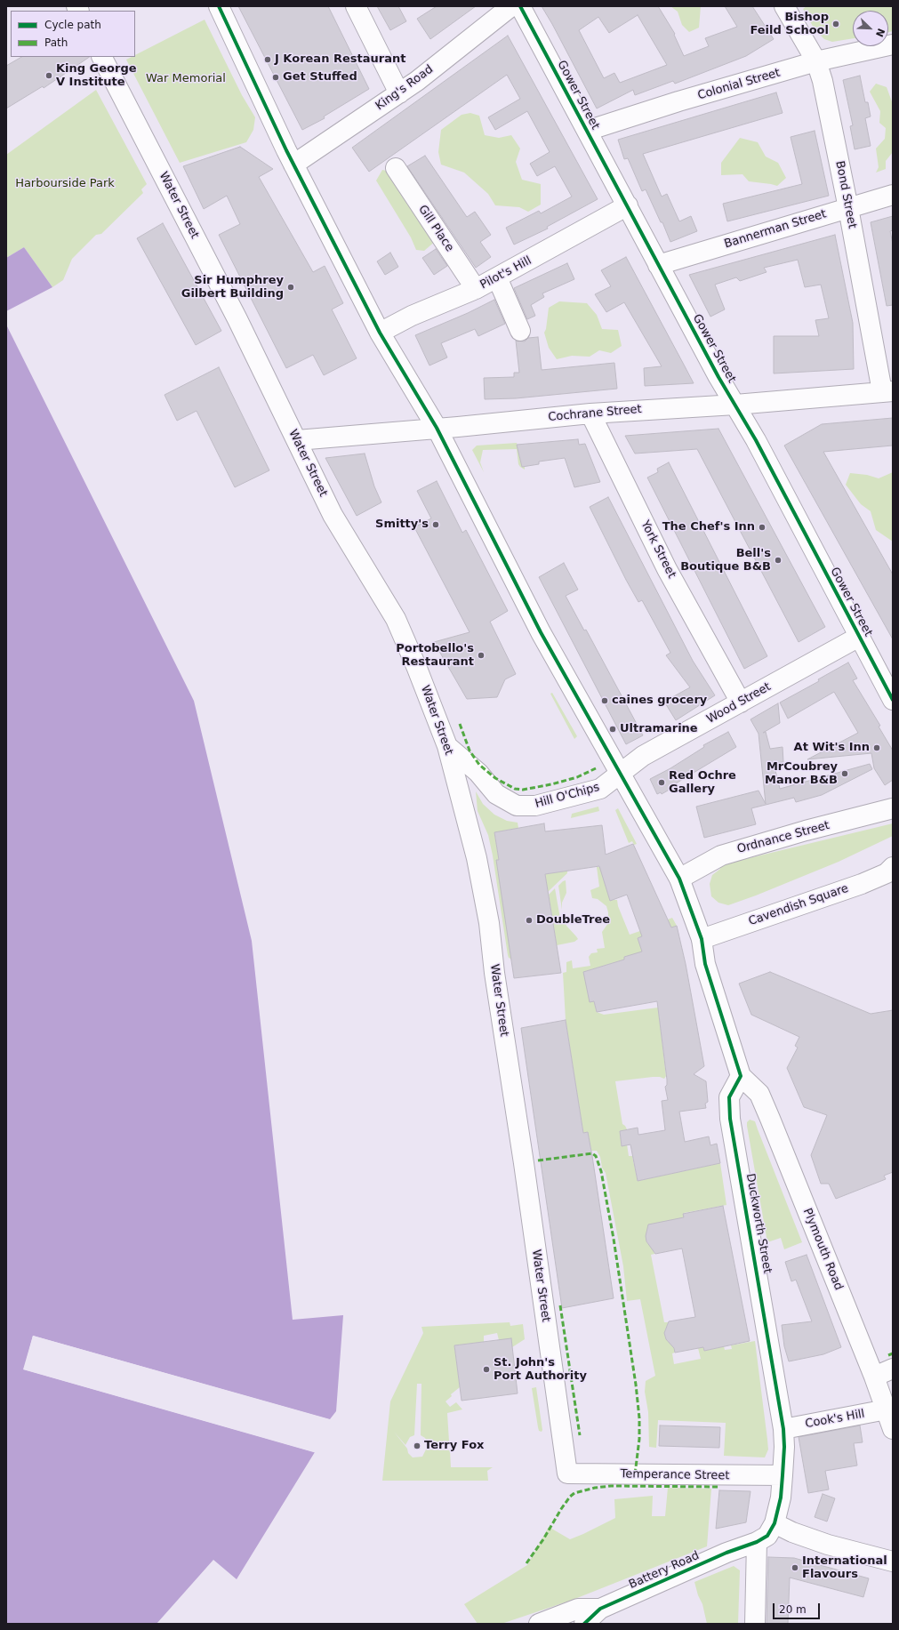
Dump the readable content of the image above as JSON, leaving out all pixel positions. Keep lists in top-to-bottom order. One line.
{"streets":{"street":["Colonial Street","King's Road","Gower Street","Bond Street","Water Street","Gill Place","Bannerman Street","Pilot's Hill","Cochrane Street","York Street","Wood Street","Hill O'Chips","Ordnance Street","Cavendish Square","Duckworth Street","Plymouth Road","Cook's Hill","Temperance Street","Battery Road"]},"crossings":[["Colonial Street","Gower Street"],["Colonial Street","Bond Street"],["Gower Street","Bannerman Street"],["Gower Street","Pilot's Hill"],["Gower Street","Cochrane Street"],["Gower Street","Wood Street"],["Bond Street","Bannerman Street"],["Bond Street","Cochrane Street"],["Water Street","Cochrane Street"],["Water Street","Hill O'Chips"],["Water Street","Temperance Street"],["Gill Place","Pilot's Hill"],["Cochrane Street","York Street"],["York Street","Wood Street"],["Wood Street","Hill O'Chips"],["Duckworth Street","Plymouth Road"],["Duckworth Street","Cook's Hill"],["Duckworth Street","Temperance Street"],["Duckworth Street","Battery Road"],["Plymouth Road","Cook's Hill"]],"parks":["War Memorial","Harbourside Park"],"places":["Bishop Feild School","J Korean Restaurant","King George V Institute","Get Stuffed","Sir Humphrey Gilbert Building","Smitty's","The Chef's Inn","Bell's Boutique B&B","Portobello's Restaurant","caines grocery","Ultramarine","At Wit's Inn","MrCoubrey Manor B&B","Red Ochre Gallery","DoubleTree","St. John's Port Authority","Terry Fox","International Flavours"],"legend":["Cycle path","Path"],"scale_bar":"20 m","north":"bottom right"}
